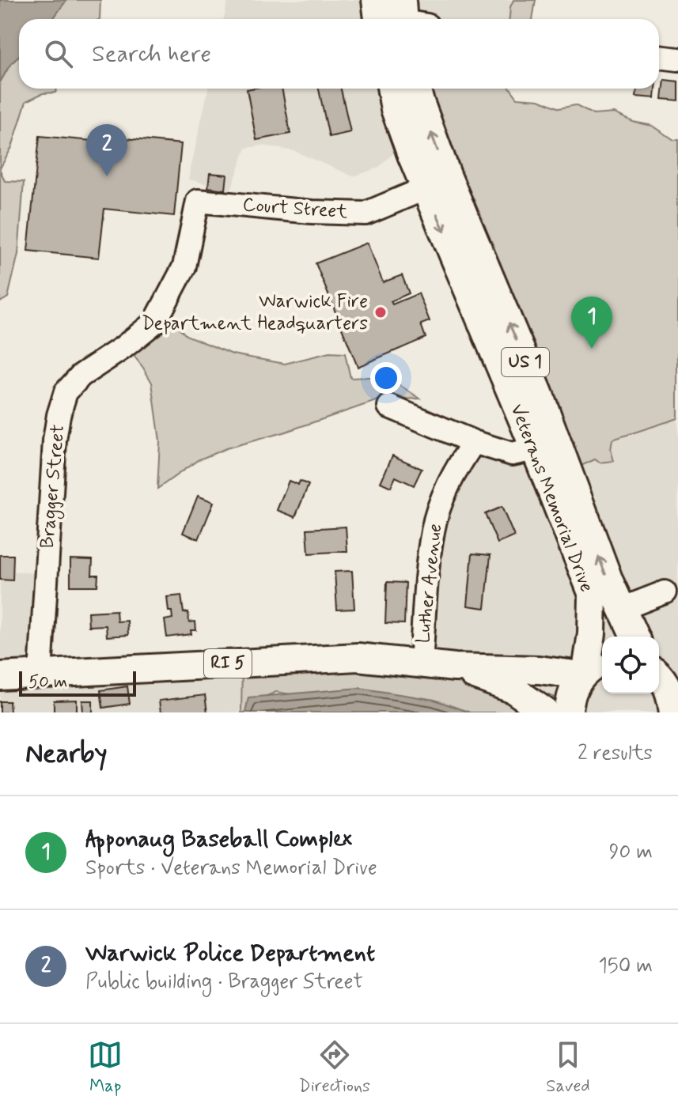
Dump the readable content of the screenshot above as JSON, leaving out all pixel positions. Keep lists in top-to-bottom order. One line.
{"streets":{"main road":["US 1","Veterans Memorial Drive","RI 5"],"street":["Court Street","Bragger Street","Luther Avenue"]},"crossings":[["Court Street","Bragger Street"],["Court Street","Veterans Memorial Drive"],["US 1","Veterans Memorial Drive"],["US 1","RI 5"],["Bragger Street","RI 5"],["Veterans Memorial Drive","RI 5"],["Luther Avenue","RI 5"]],"places":["Warwick Fire Department Headquarters"],"scale_bar":"50 m","page":{"search":"Search here","pins":["2","1"],"scale":"50 m","heading":["Nearby","2 results"],"list":[{"mark":"1","name":"Apponaug Baseball Complex","note":"Sports · Veterans Memorial Drive","value":"90 m"},{"mark":"2","name":"Warwick Police Department","note":"Public building · Bragger Street","value":"150 m"}],"nav":["Map","Directions","Saved"]}}
